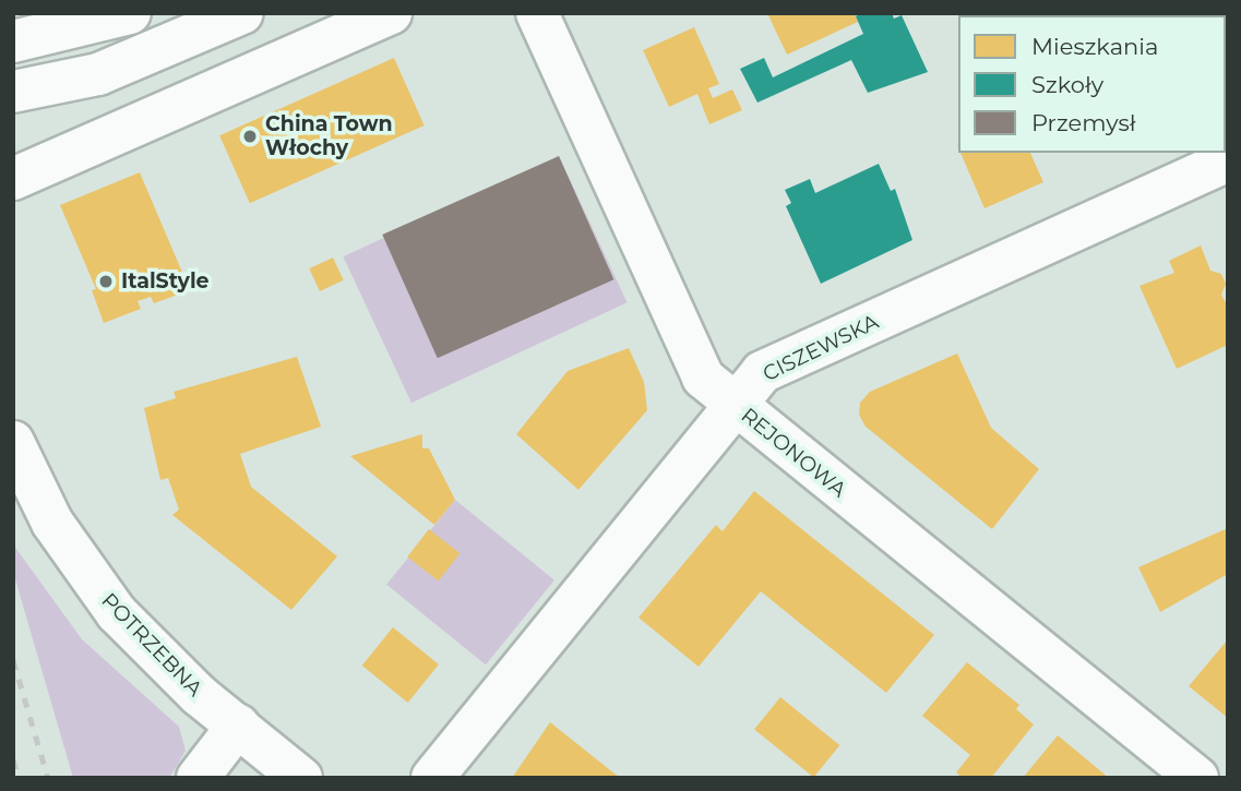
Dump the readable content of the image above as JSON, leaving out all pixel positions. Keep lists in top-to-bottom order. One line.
{"streets":{"street":["CISZEWSKA","REJONOWA","POTRZEBNA"]},"crossings":[["CISZEWSKA","REJONOWA"]],"places":["China Town Włochy","ItalStyle"],"legend":["Mieszkania","Szkoły","Przemysł"]}
